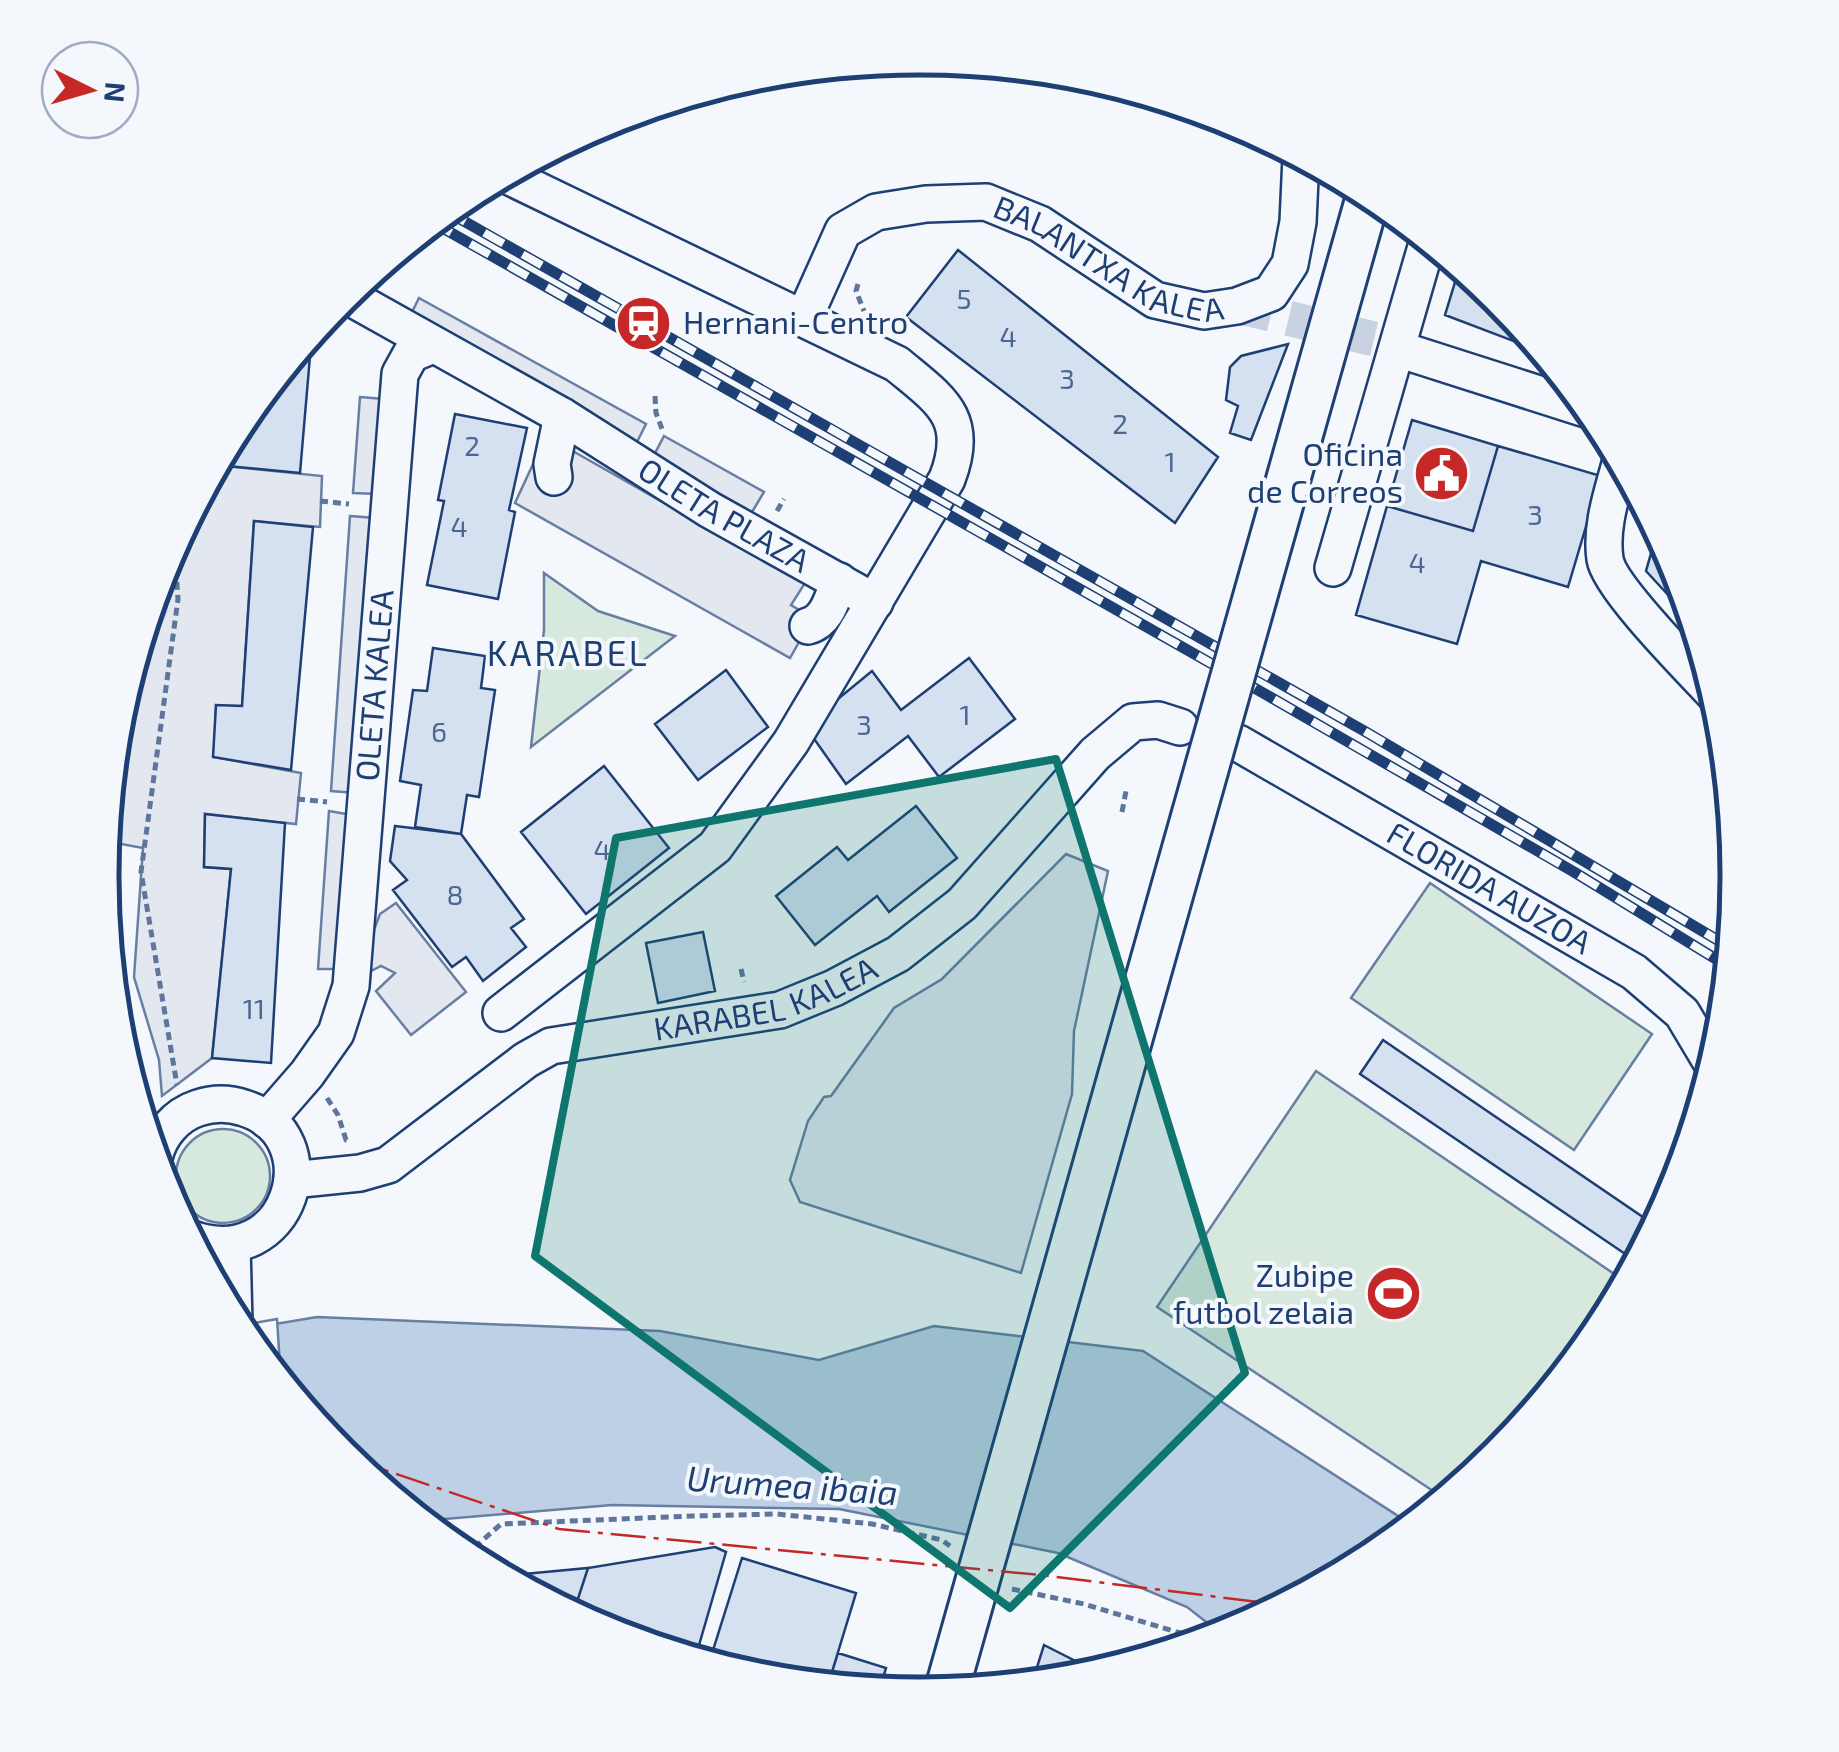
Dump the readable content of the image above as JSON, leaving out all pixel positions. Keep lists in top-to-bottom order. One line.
{"streets":{"street":["BALANTXA KALEA","OLETA PLAZA","OLETA KALEA","FLORIDA AUZOA","KARABEL KALEA"]},"crossings":[["OLETA PLAZA","OLETA KALEA"]],"districts":["KARABEL"],"water":["Urumea ibaia"],"places":{"station":["Hernani-Centro"],"public building":["Oficina de Correos"],"sports":["Zubipe futbol zelaia"]},"house_numbers":["5","4","3","2","2","1","3","4","4","1","3","6","4","8","11"],"north":"right"}
